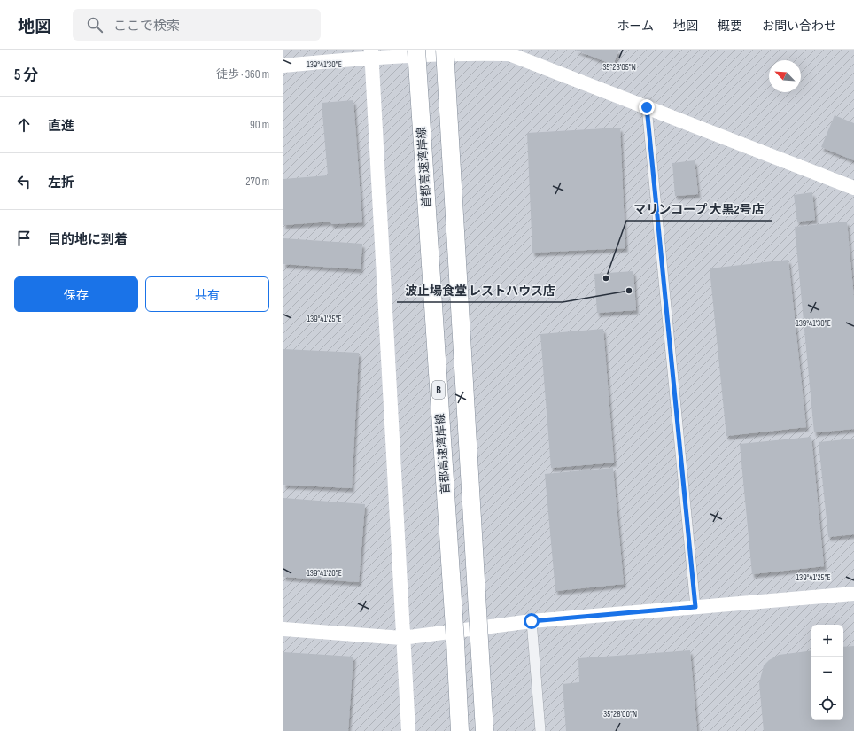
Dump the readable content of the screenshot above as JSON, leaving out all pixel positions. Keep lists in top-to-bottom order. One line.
{"streets":{"highway":["首都高速湾岸線","B"]},"places":["マリンコープ 大黒2号店","波止場食堂 レストハウス店"],"north":"top left","page":{"header":"地図","search":"ここで検索","nav":["ホーム","地図","概要","お問い合わせ"],"heading":["5 分","徒歩 · 360 m"],"list":[["直進","90 m"],["左折","270 m"],"目的地に到着"],"buttons":["保存","共有"],"map_buttons":["+","−"]},"coordinates":["139°41'30\"E","35°28'05\"N","139°41'25\"E","139°41'20\"E","35°28'00\"N"]}
